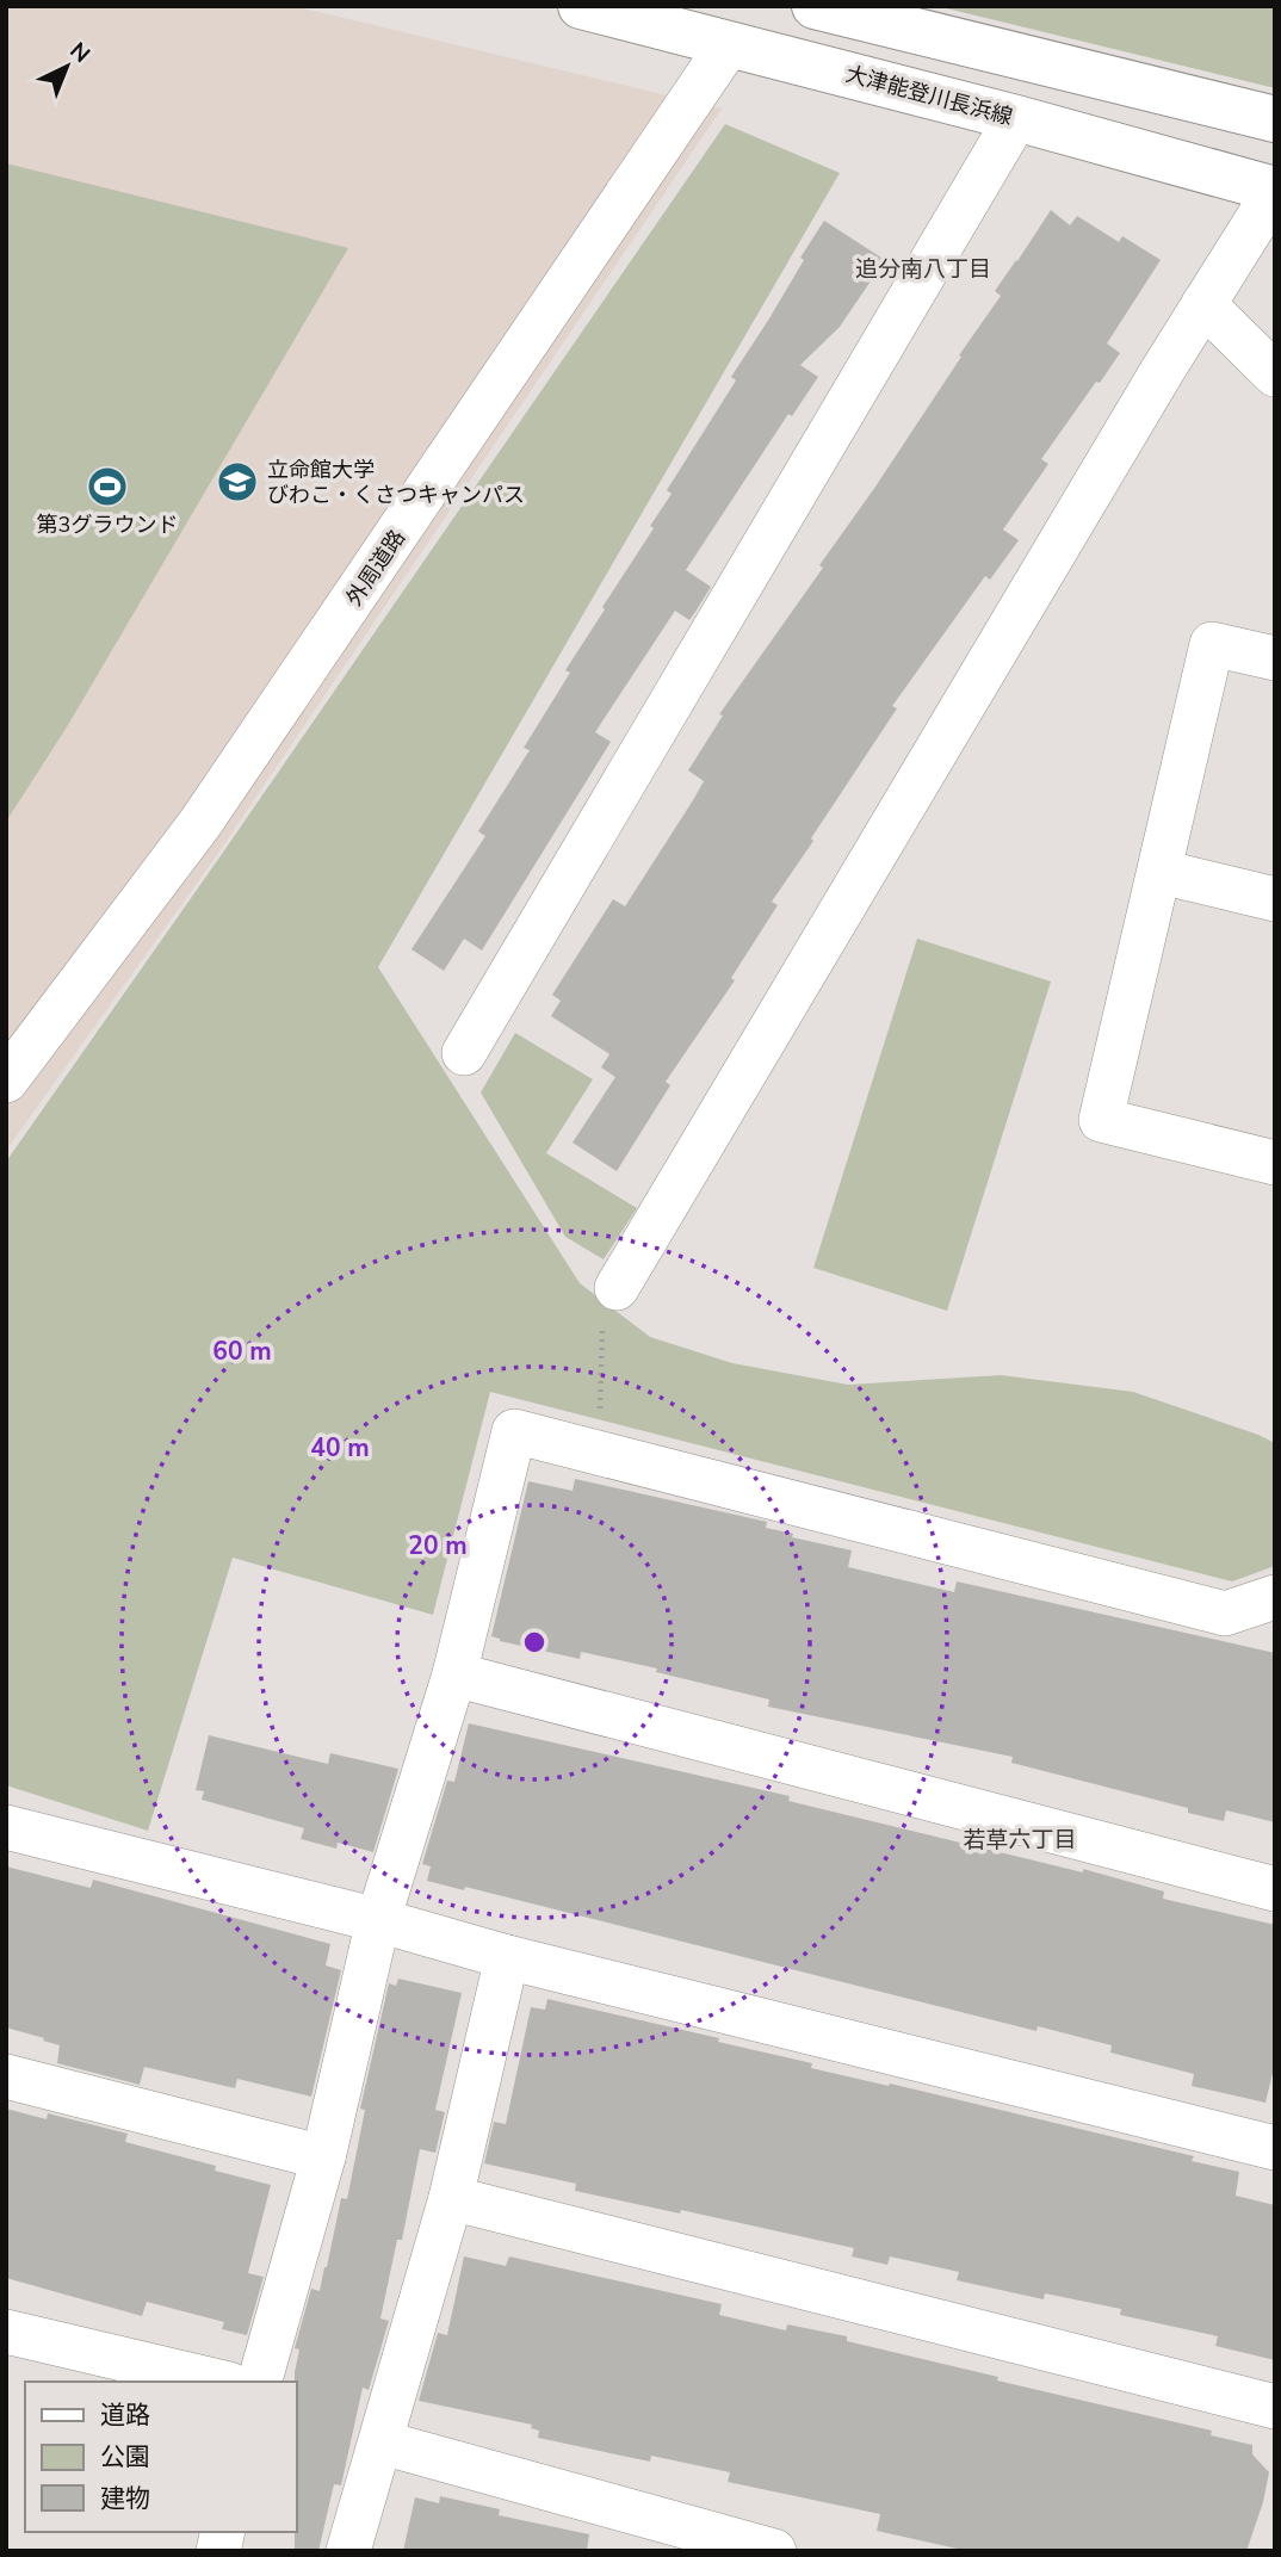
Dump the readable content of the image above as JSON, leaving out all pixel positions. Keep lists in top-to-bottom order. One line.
{"streets":{"main road":["大津能登川長浜線"],"street":["外周道路"]},"crossings":[["大津能登川長浜線","外周道路"]],"districts":["追分南八丁目","若草六丁目"],"places":{"school or university":["立命館大学 びわこ・くさつキャンパス"],"sports":["第3グラウンド"]},"legend":["道路","公園","建物"],"north":"top right","rings":["60 m","40 m","20 m"]}
